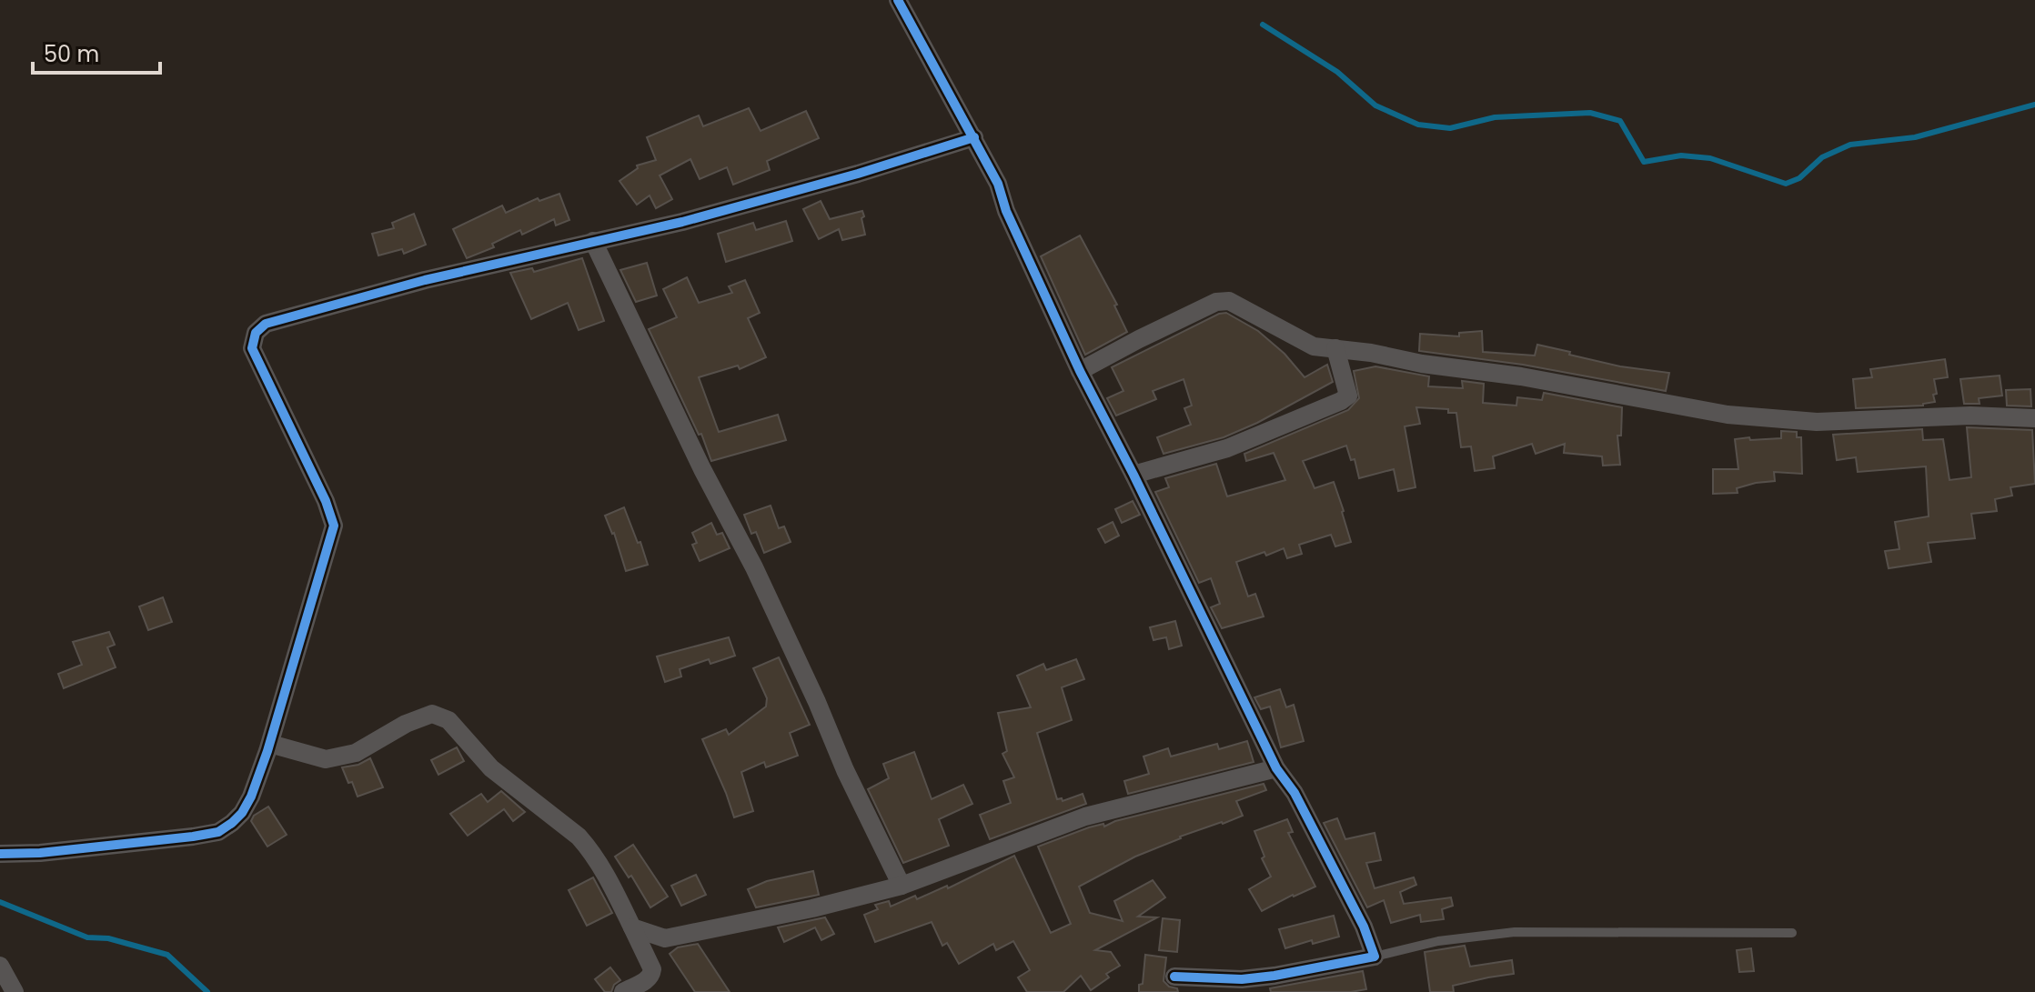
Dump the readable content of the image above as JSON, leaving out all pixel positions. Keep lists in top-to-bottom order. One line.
{"scale_bar":"50 m"}
